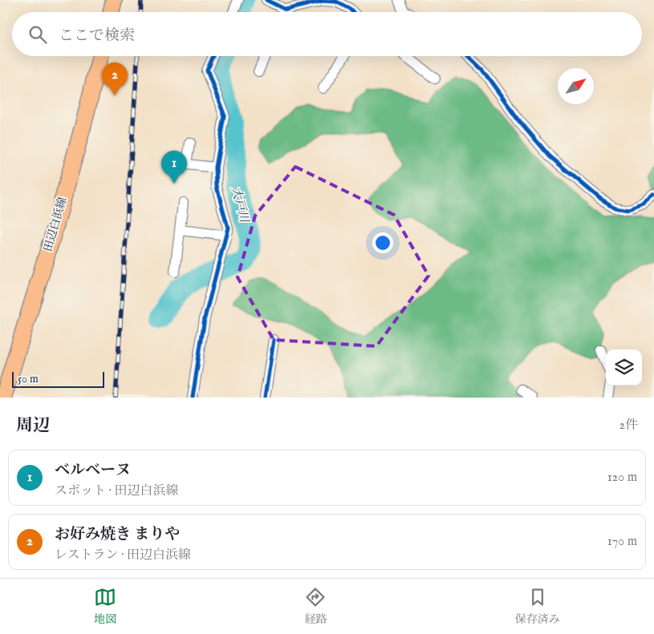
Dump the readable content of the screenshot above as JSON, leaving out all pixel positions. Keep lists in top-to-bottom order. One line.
{"streets":{"main road":["田辺白浜線"]},"water":["大戸川"],"scale_bar":"50 m","north":"top right","page":{"search":"ここで検索","pins":["2","1"],"scale":"50 m","heading":["周辺","2件"],"list":[{"mark":"1","name":"ベルベーヌ","note":"スポット · 田辺白浜線","value":"120 m"},{"mark":"2","name":"お好み焼き まりや","note":"レストラン · 田辺白浜線","value":"170 m"}],"nav":["地図","経路","保存済み"]}}
